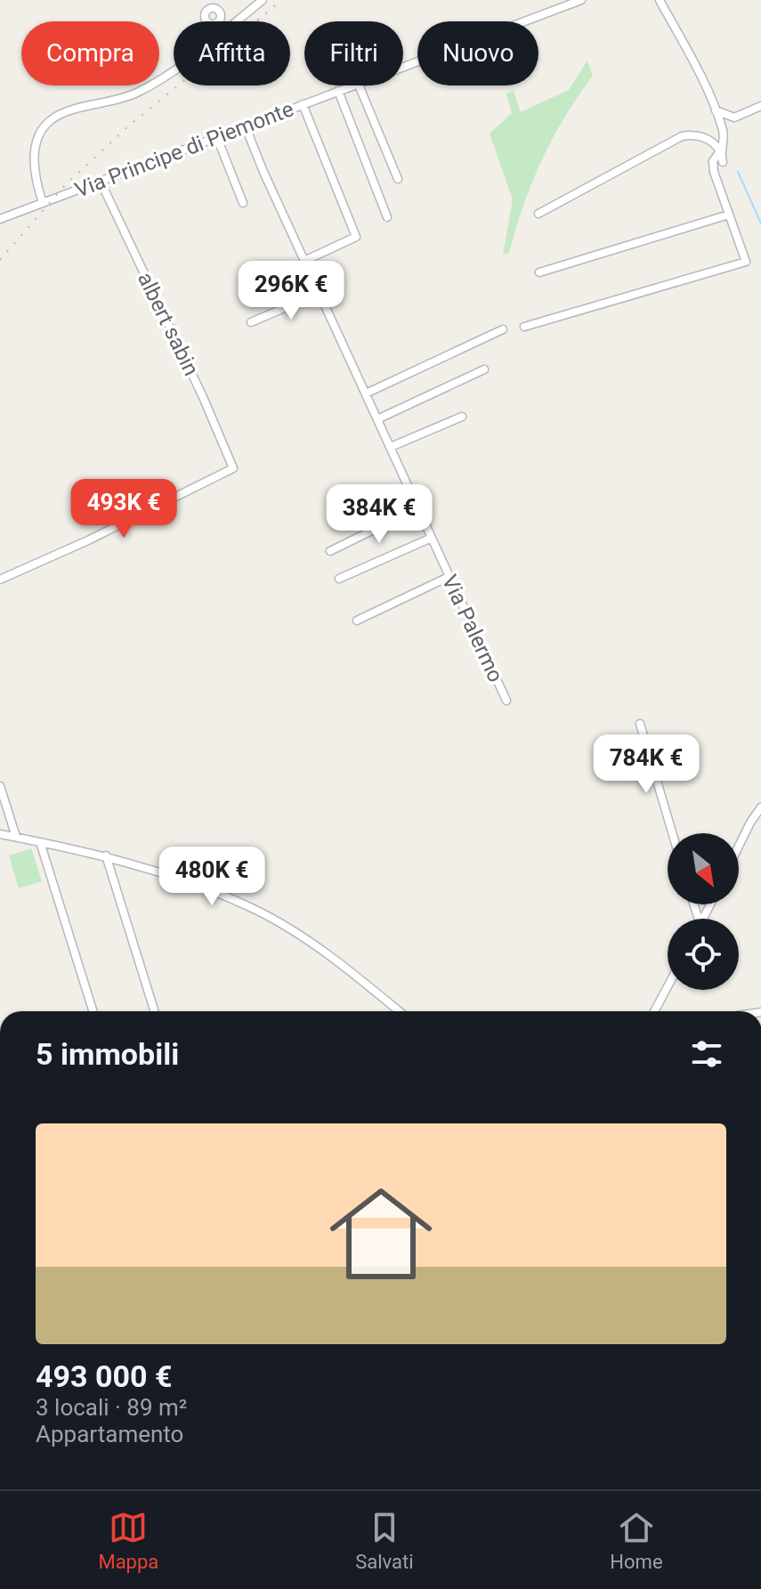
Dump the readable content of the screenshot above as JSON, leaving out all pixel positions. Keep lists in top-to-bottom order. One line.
{"streets":{"street":["Via Principe di Piemonte","albert sabin","Via Palermo"]},"crossings":[["Via Principe di Piemonte","albert sabin"],["Via Principe di Piemonte","Via Palermo"]],"north":"bottom right","page":{"chip":["Compra","Affitta","Filtri","Nuovo"],"price":["296K €","493K €","384K €","784K €","480K €"],"heading":"5 immobili","list":[{"name":"493 000 €","note":"3 locali · 89 m² · Appartamento"}],"tabs":["Mappa","Salvati","Home"]}}
